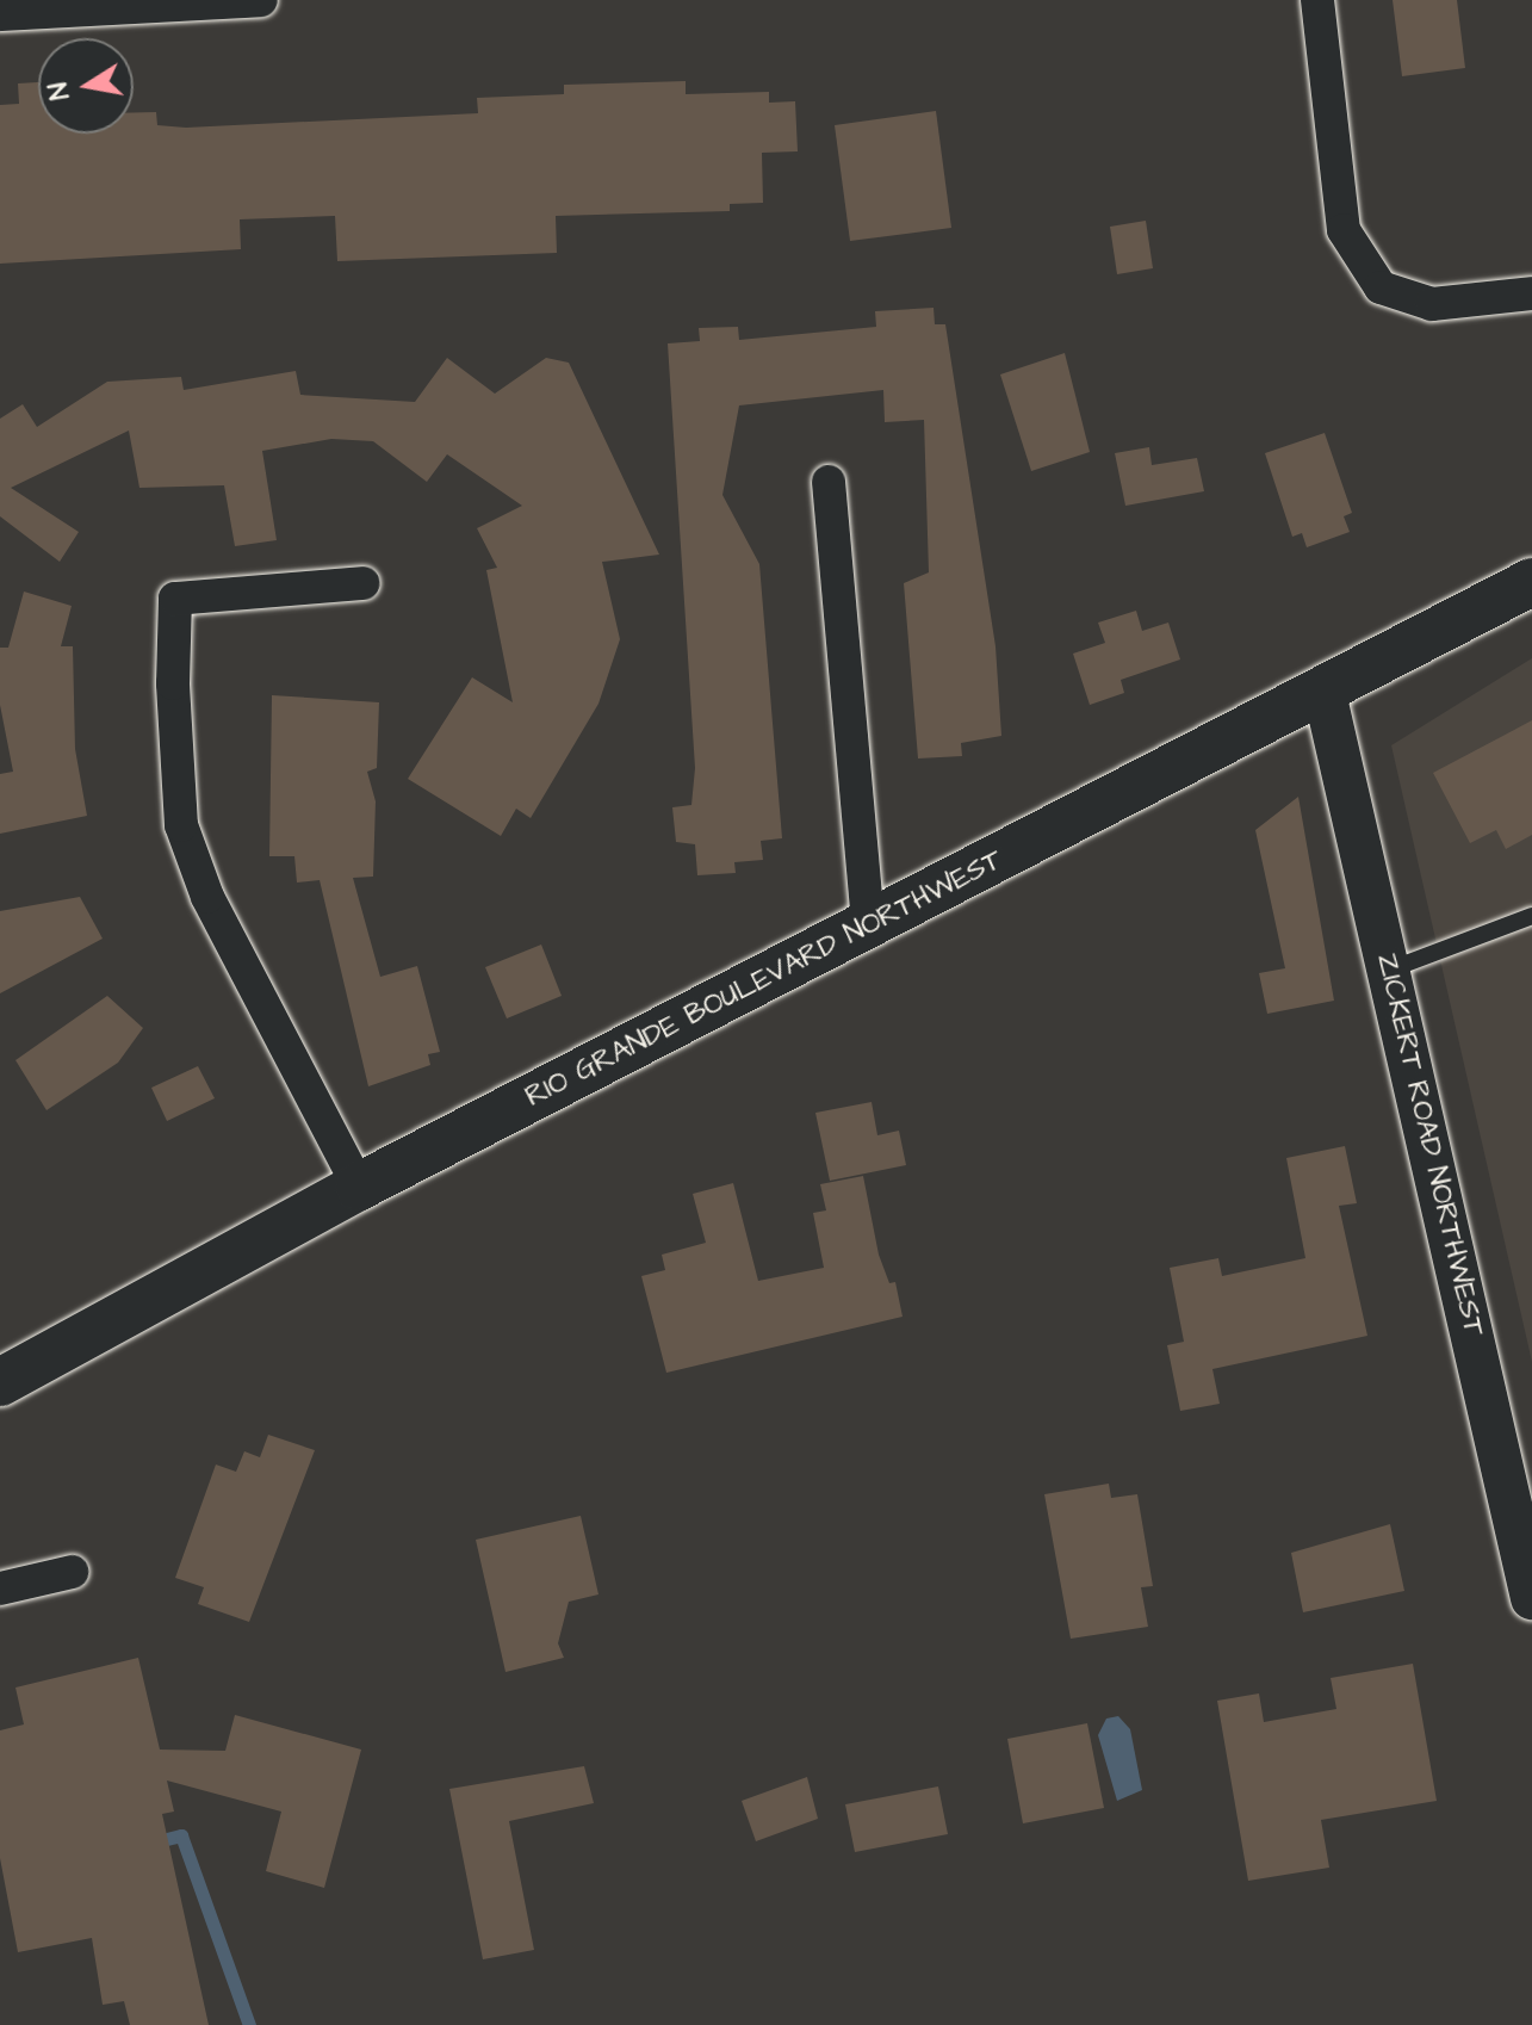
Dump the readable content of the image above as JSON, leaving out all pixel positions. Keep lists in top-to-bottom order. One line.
{"streets":{"main road":["RIO GRANDE BOULEVARD NORTHWEST"],"street":["ZICKERT ROAD NORTHWEST"]},"crossings":[["RIO GRANDE BOULEVARD NORTHWEST","ZICKERT ROAD NORTHWEST"]],"north":"left"}
